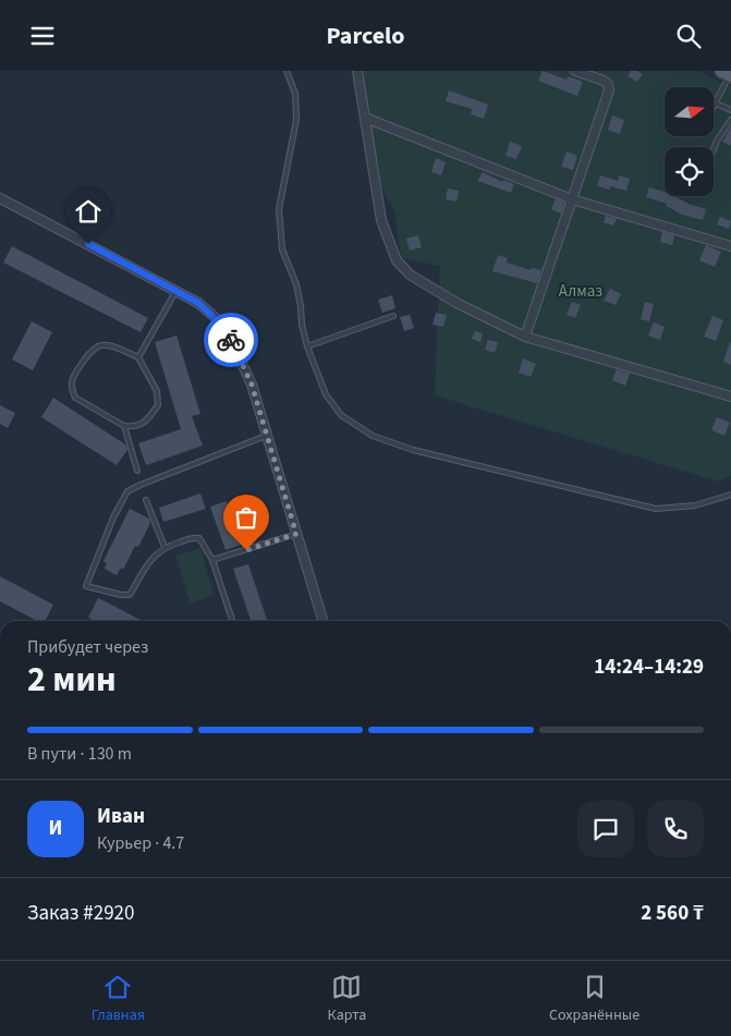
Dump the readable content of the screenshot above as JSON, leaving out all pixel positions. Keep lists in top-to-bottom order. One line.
{"parks":["Алмаз"],"north":"right","page":{"header":"Parcelo","heading":["2 мин","Прибудет через","14:24–14:29"],"panel":["Иван","Курьер · 4.7","Заказ #2920","2 560 ₸"],"bar":"В пути · 130 m","round":"И","tabs":["Главная","Карта","Сохранённые"]}}
